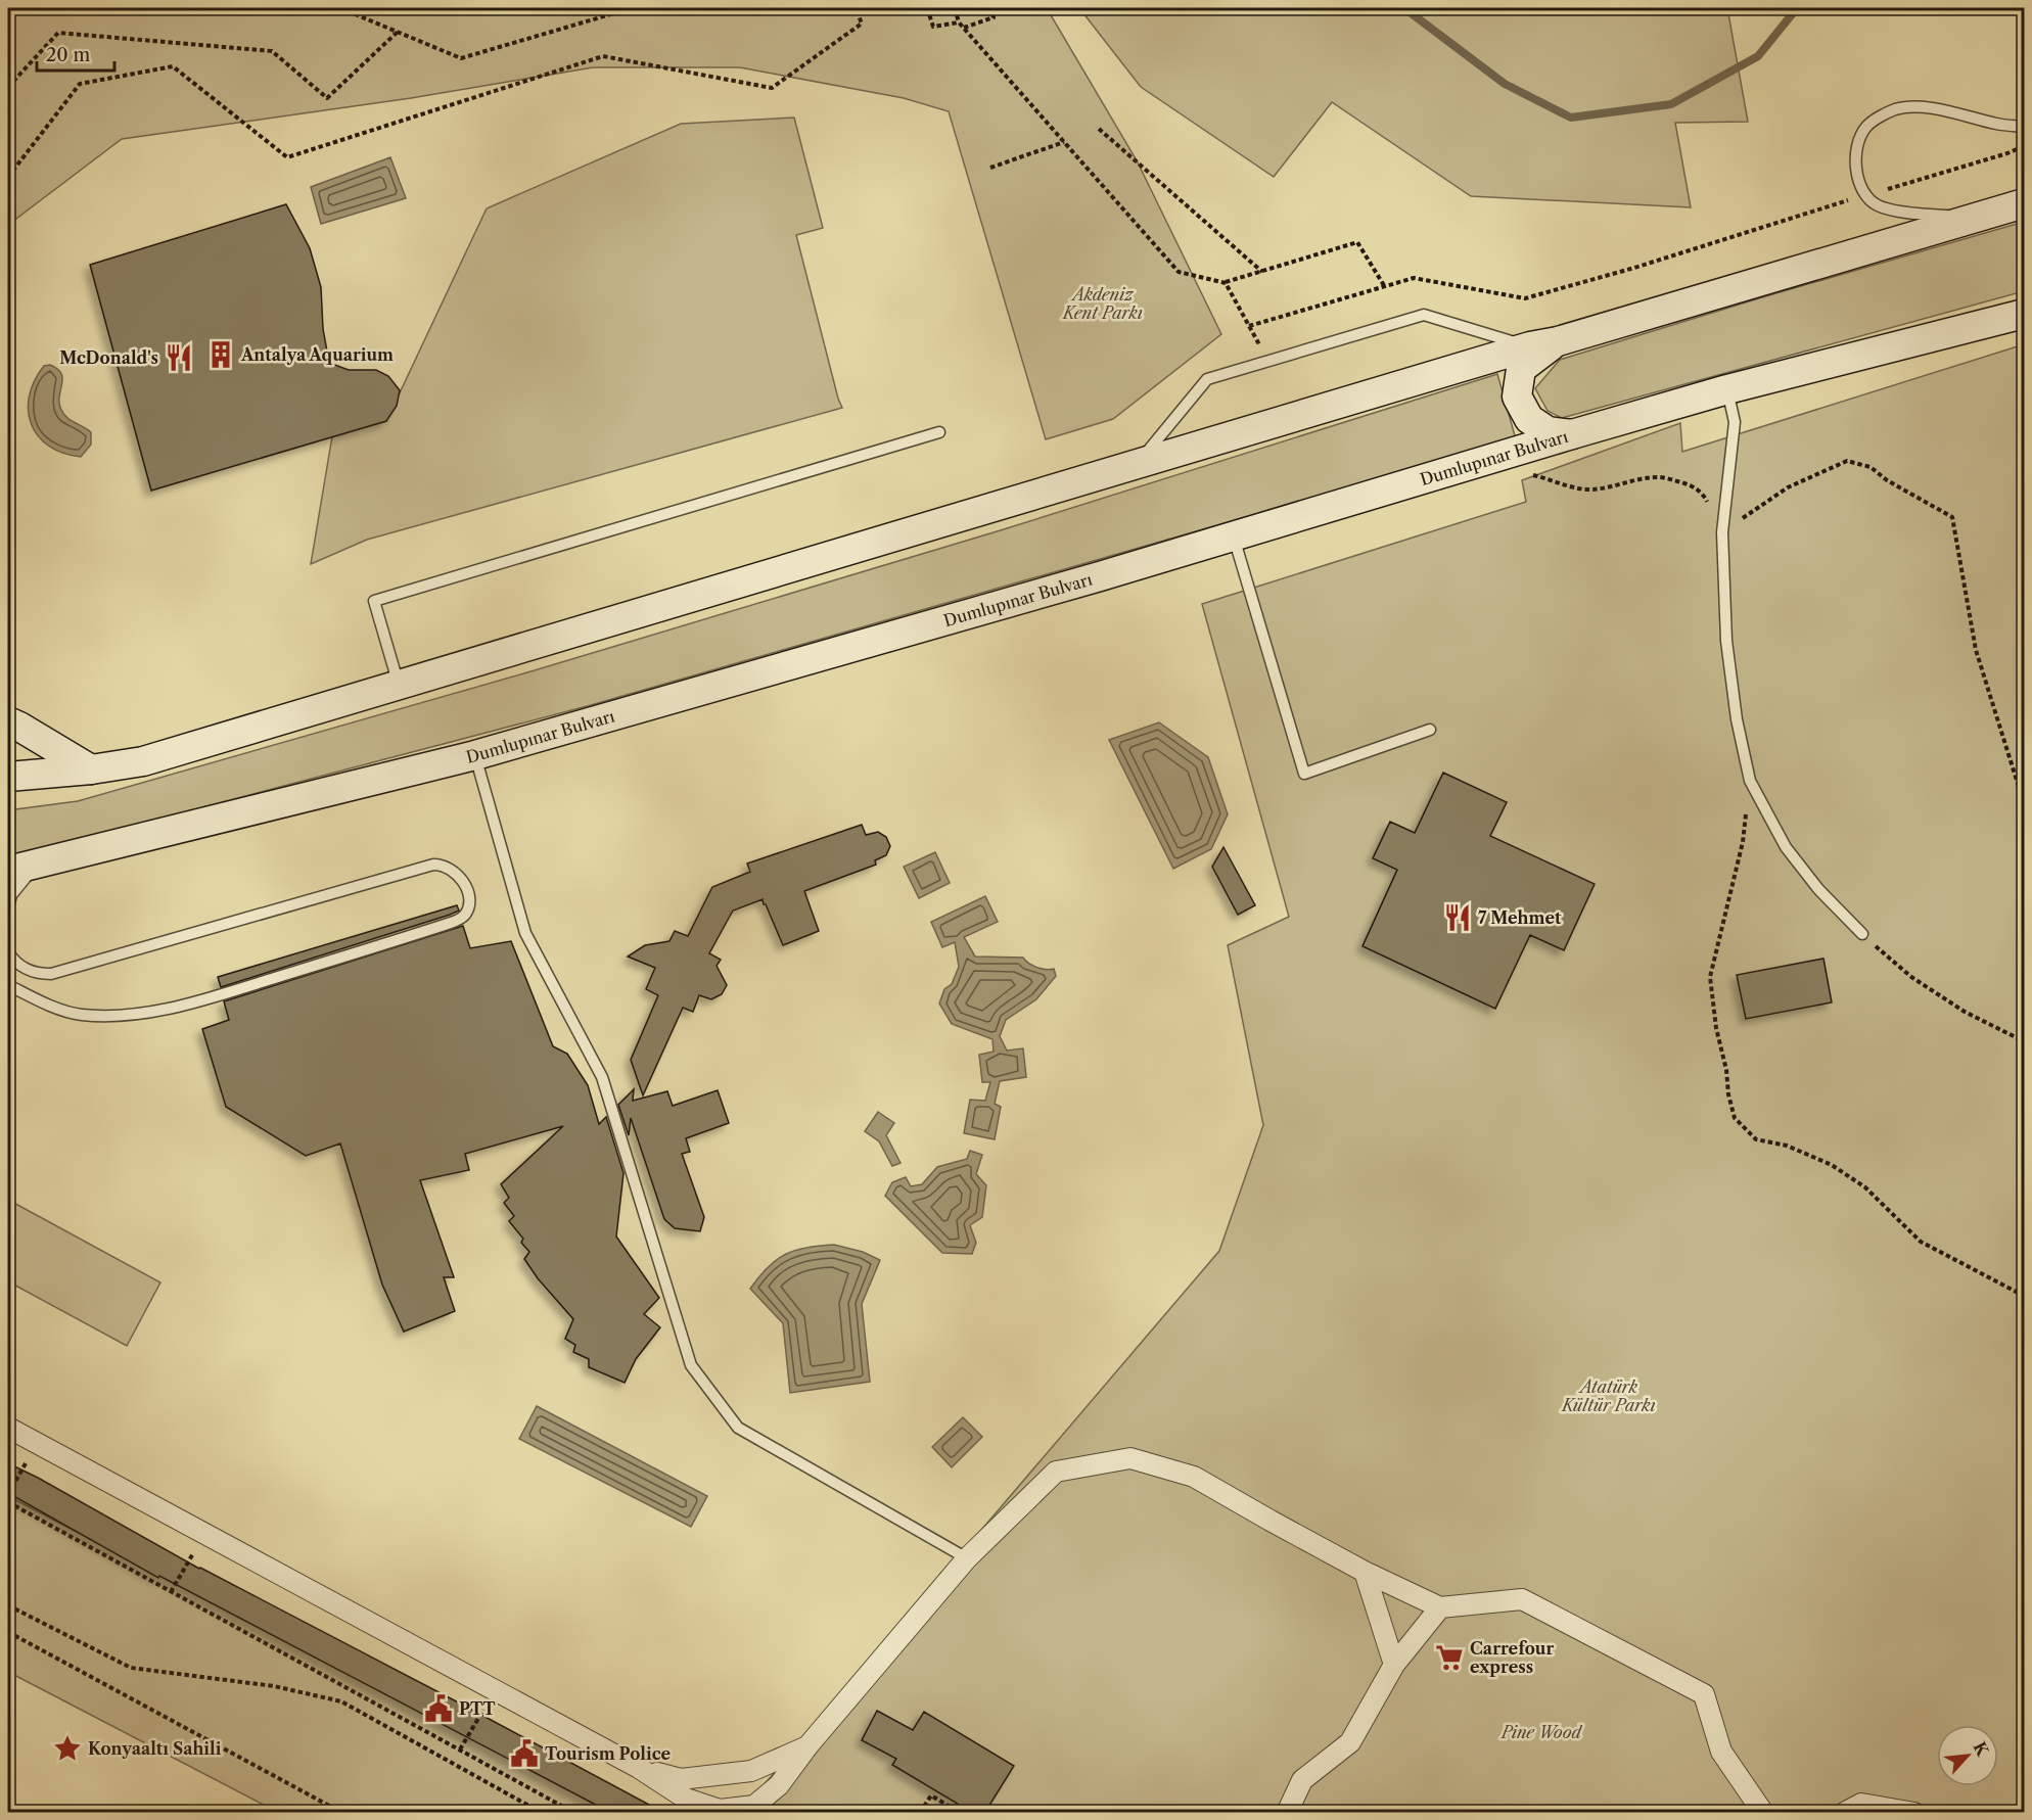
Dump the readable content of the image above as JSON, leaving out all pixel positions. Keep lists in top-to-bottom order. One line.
{"streets":{"main road":["Dumlupınar Bulvarı"]},"parks":["Akdeniz Kent Parkı","Atatürk Kültür Parkı","Pine Wood"],"places":{"building":["Antalya Aquarium"],"restaurant":["McDonald's","7 Mehmet"],"supermarket":["Carrefour express"],"public building":["PTT","Tourism Police"],"place":["Konyaaltı Sahili"]},"scale_bar":"20 m","north":"top right"}
